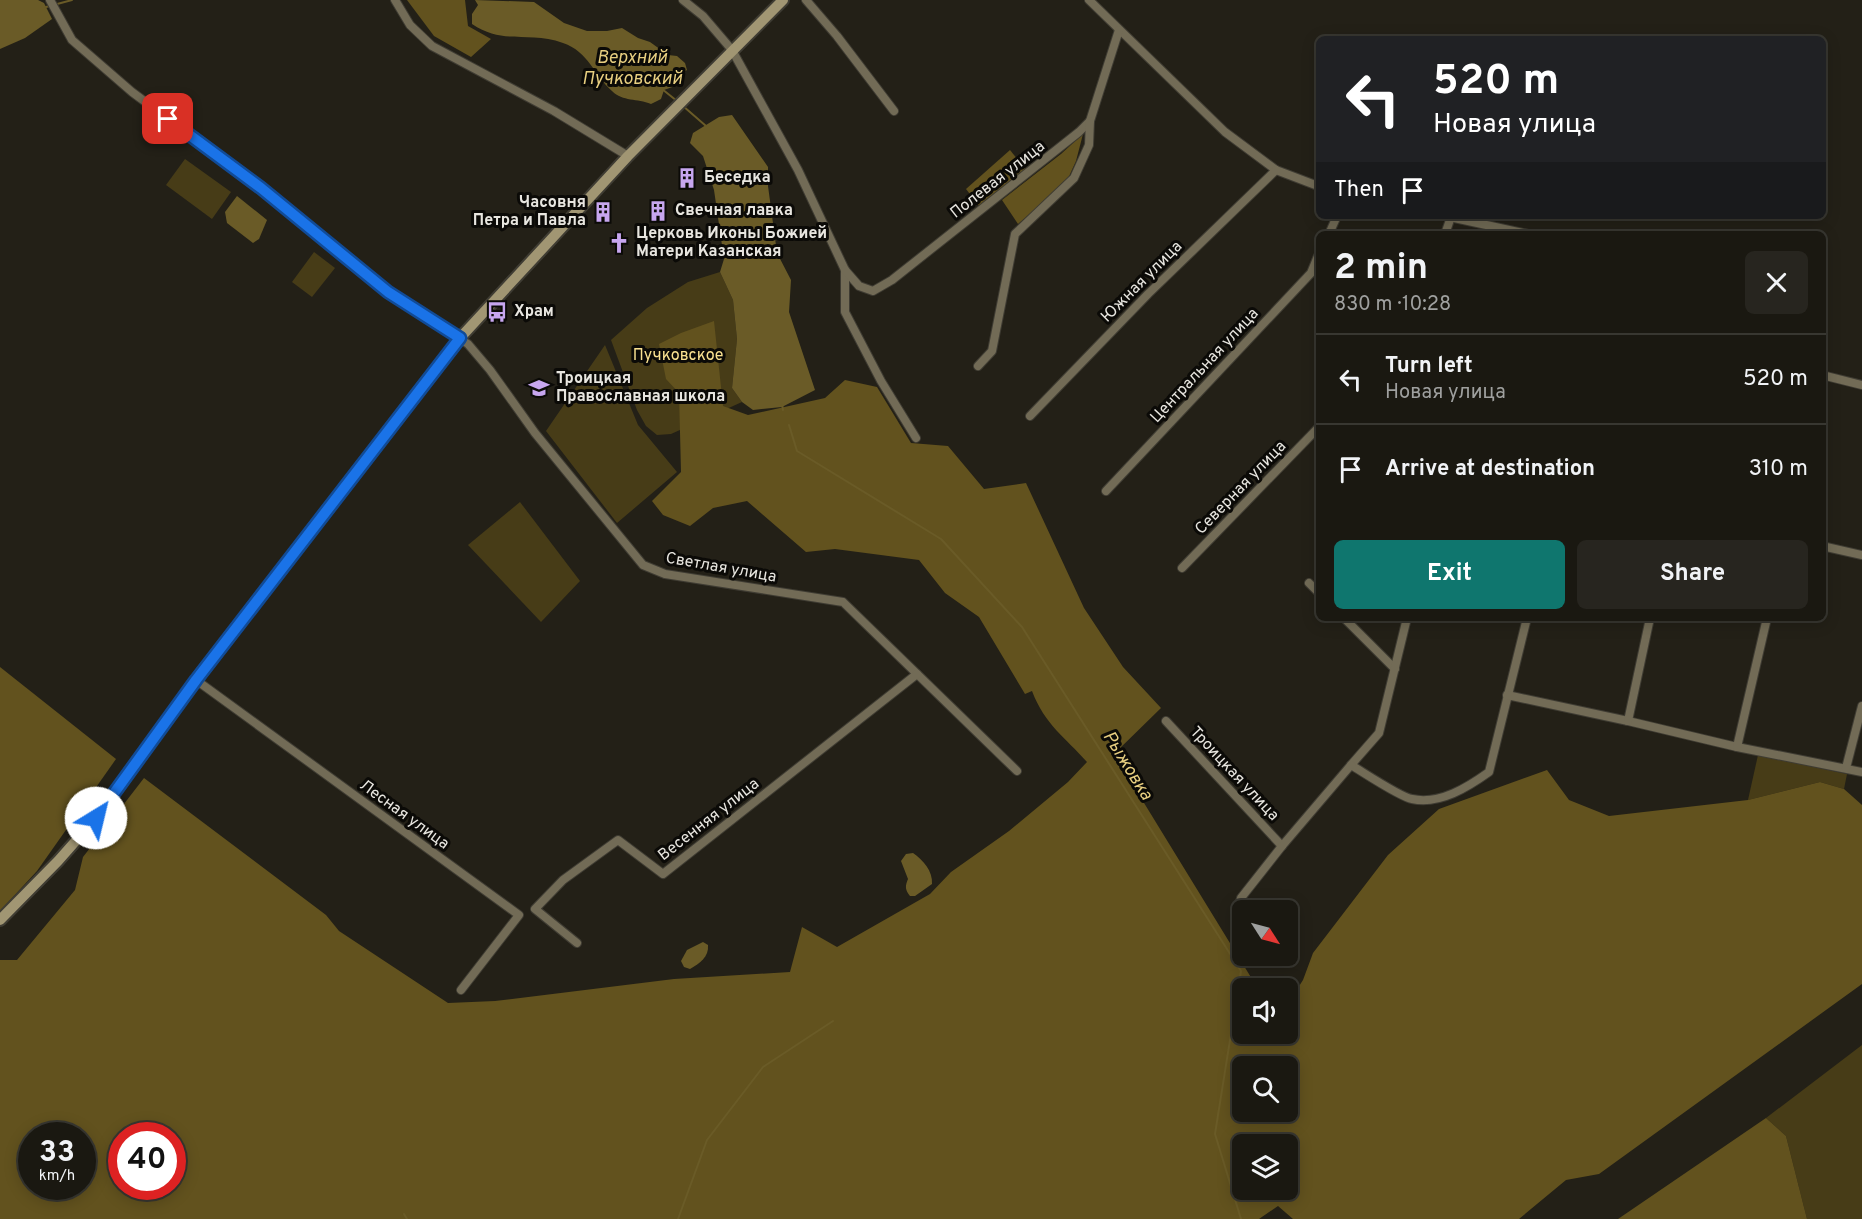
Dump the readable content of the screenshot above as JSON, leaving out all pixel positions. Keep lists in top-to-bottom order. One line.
{"streets":{"street":["Полевая улица","Южная улица","Центральная улица","Северная улица","Светлая улица","Троицкая улица","Лесная улица","Весенняя улица"]},"crossings":[["Светлая улица","Весенняя улица"]],"water":["Верхний Пучковский","Рыжовка"],"parks":["Пучковское"],"places":{"building":["Беседка","Свечная лавка","Часовня Петра и Павла"],"church":["Церковь Иконы Божией Матери Казанская"],"bus stop":["Храм"],"school or university":["Троицкая Православная школа"]},"north":"bottom right","page":{"turn":["520 m","Новая улица"],"then":"Then","heading":["2 min","830 m · 10:28"],"list":[{"name":"Turn left","note":"Новая улица","value":"520 m"},{"name":"Arrive at destination","value":"310 m"}],"buttons":["Exit","Share"],"speed":"33 km/h","limit":"40"}}
